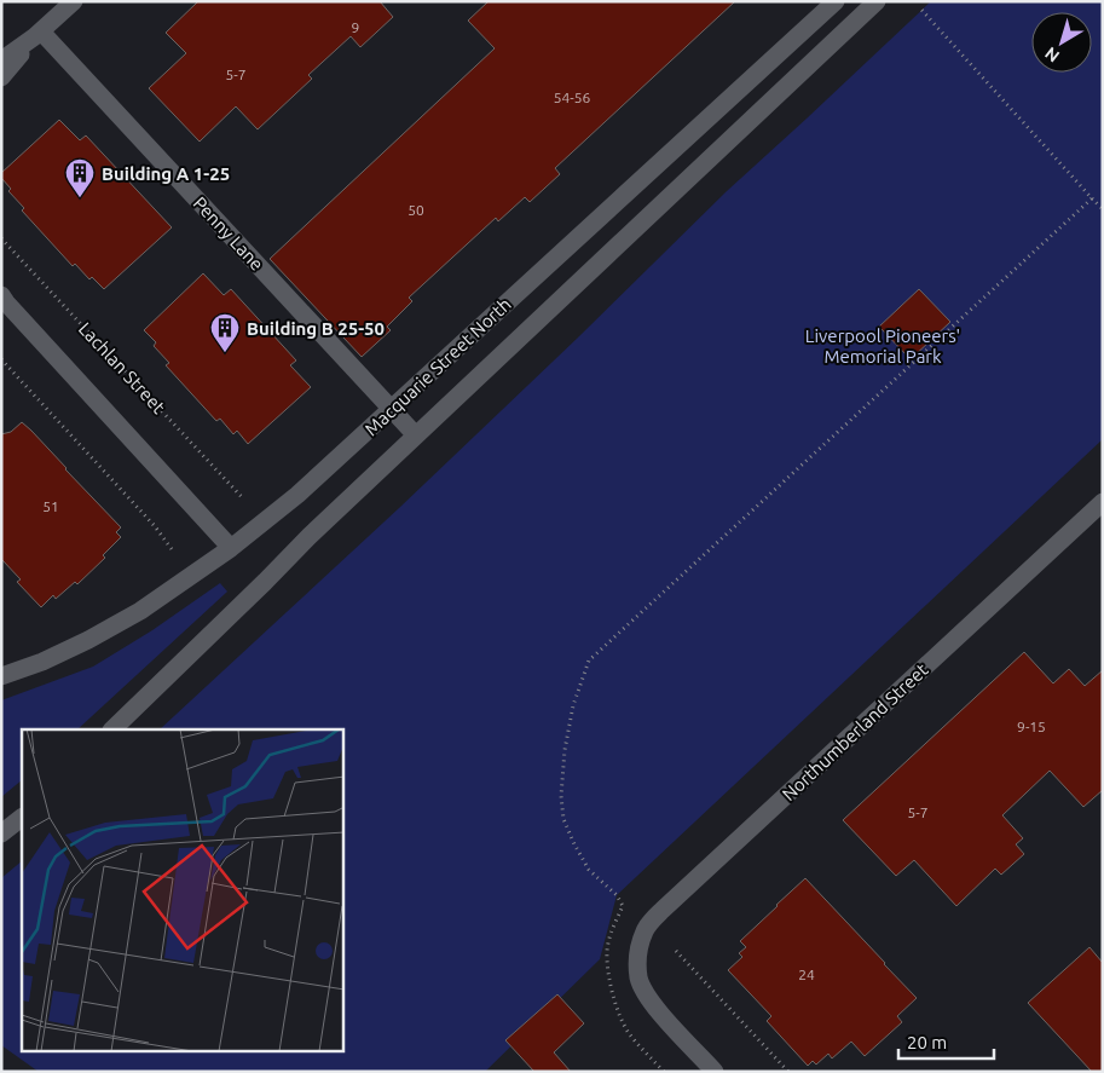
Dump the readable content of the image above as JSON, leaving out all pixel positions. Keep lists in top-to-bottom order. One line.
{"streets":{"street":["Penny Lane","Macquarie Street North","Northumberland Street"],"path":["Lachlan Street"]},"crossings":[["Penny Lane","Macquarie Street North"]],"parks":["Liverpool Pioneers' Memorial Park"],"places":{"building":["Building A 1-25","Building B 25-50"]},"house_numbers":["9","5-7","54-56","50","51","9-15","5-7","24"],"scale_bar":"20 m","north":"bottom left"}
